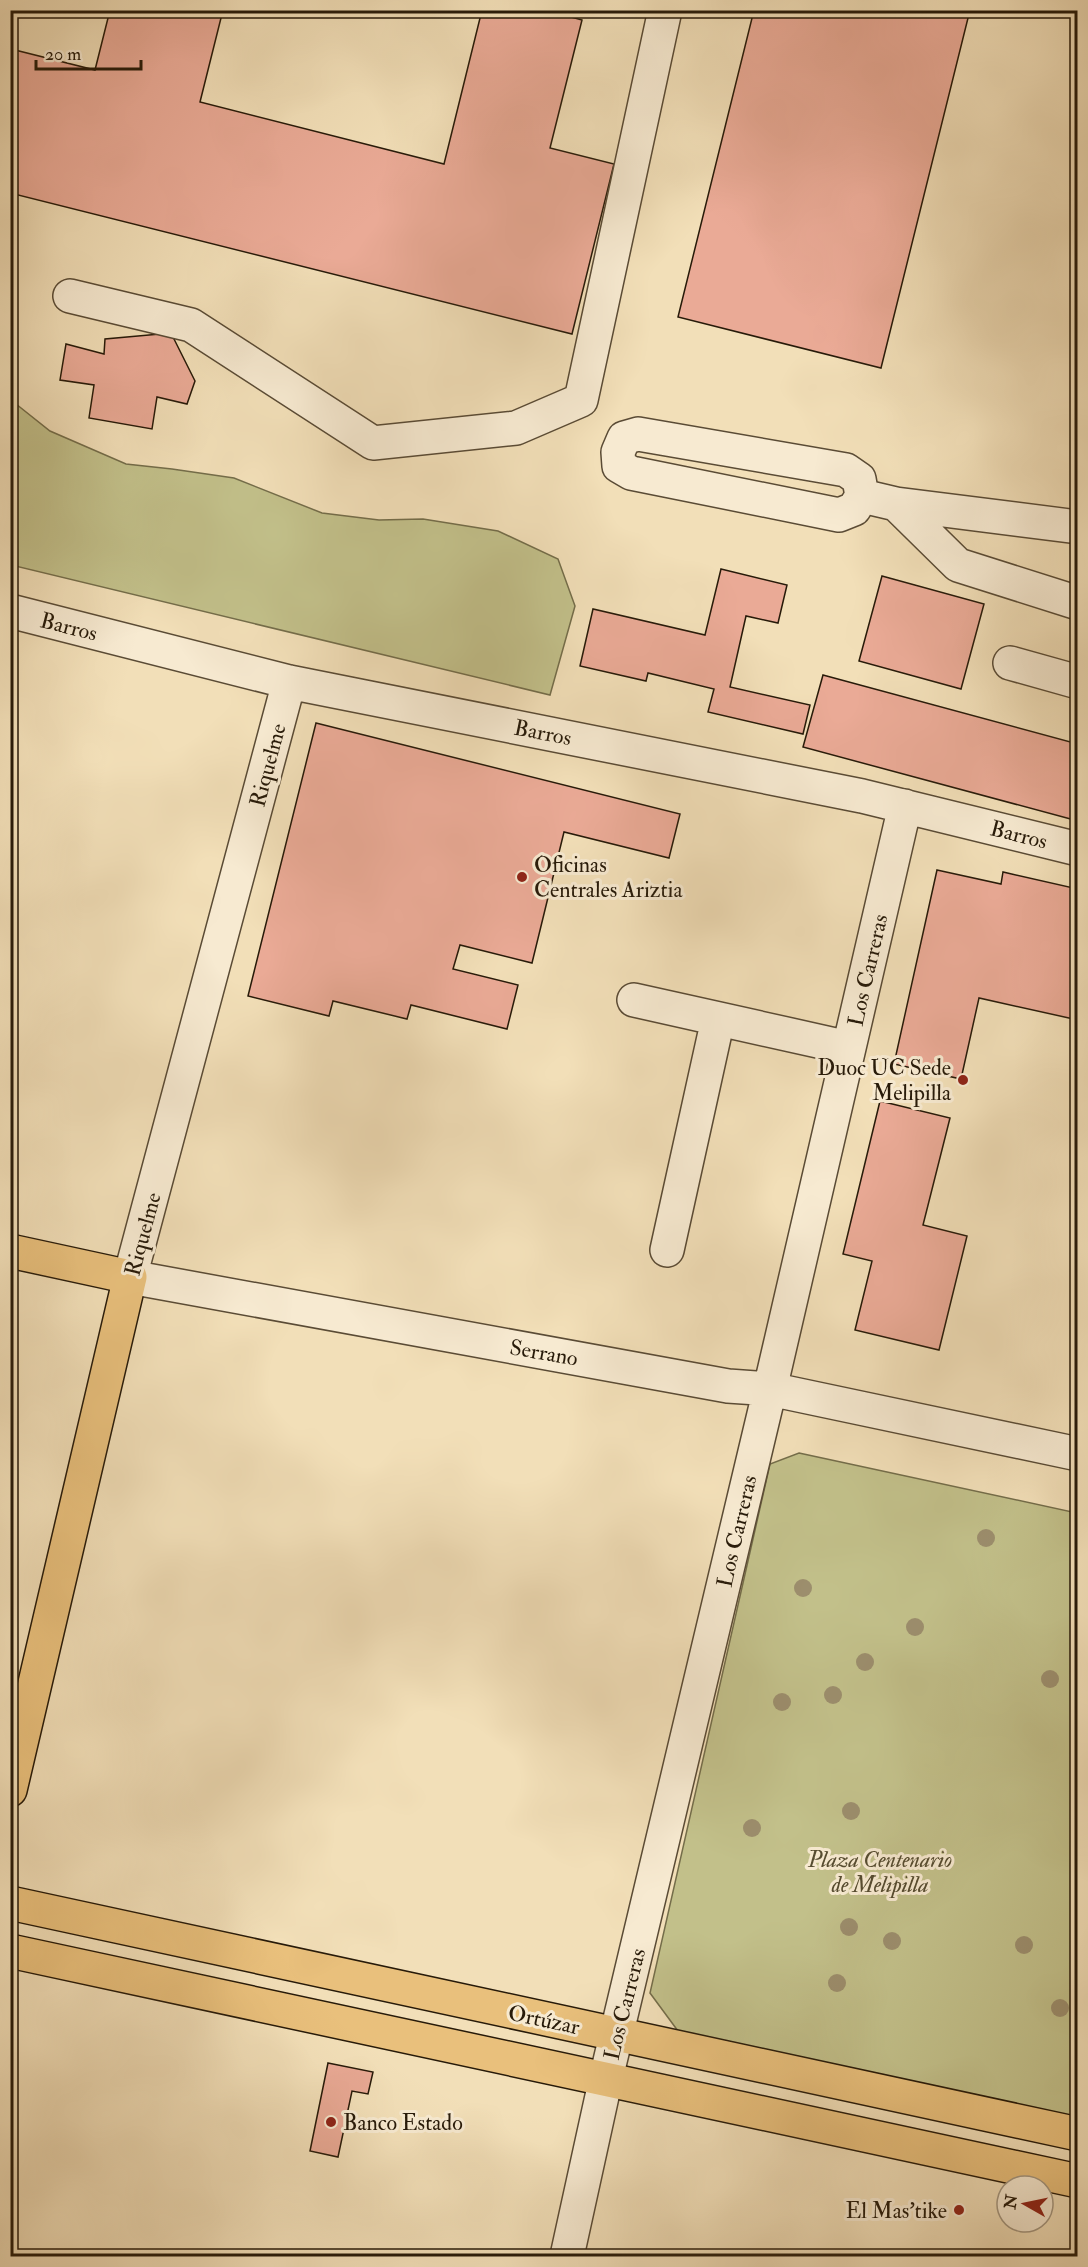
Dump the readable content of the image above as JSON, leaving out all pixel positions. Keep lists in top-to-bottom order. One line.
{"streets":{"main road":["Riquelme","Serrano","Ortúzar"],"street":["Barros","Los Carreras"]},"crossings":[["Barros","Riquelme"],["Barros","Los Carreras"],["Riquelme","Serrano"],["Los Carreras","Serrano"],["Los Carreras","Ortúzar"]],"parks":["Plaza Centenario de Melipilla"],"places":["Oficinas Centrales Ariztia","Duoc UC Sede Melipilla","Banco Estado","El Mas'tike"],"scale_bar":"20 m","north":"left"}
